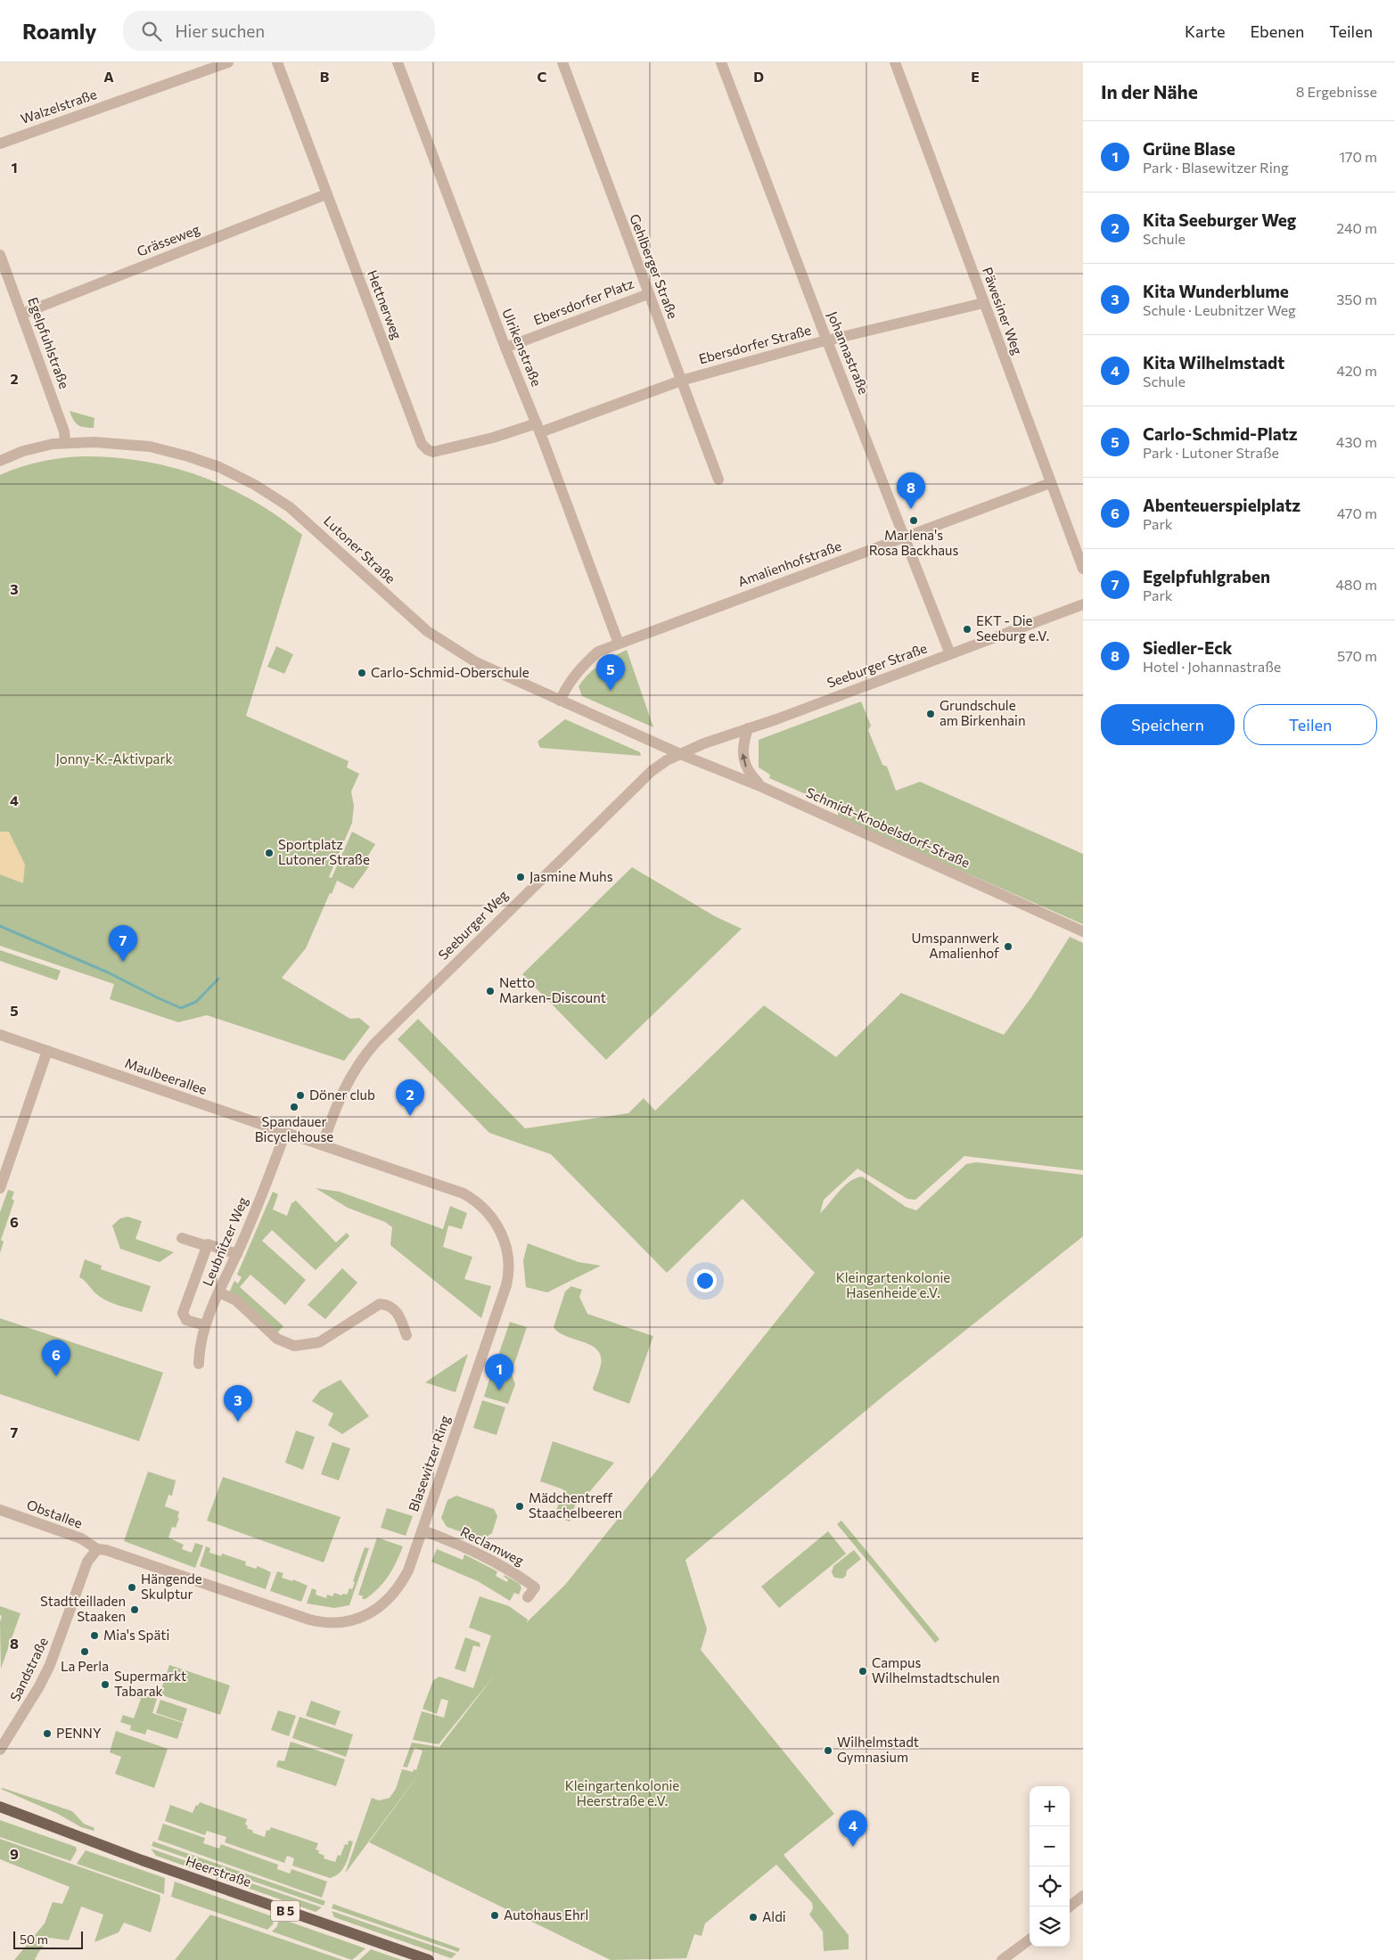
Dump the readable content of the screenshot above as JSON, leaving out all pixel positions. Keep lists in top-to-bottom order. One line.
{"streets":{"main road":["Heerstraße","B 5"],"street":["Walzelstraße","Grässeweg","Gehlberger Straße","Ebersdorfer Platz","Hettnerweg","Päwesiner Weg","Egelpfuhlstraße","Ebersdorfer Straße","Ulrikenstraße","Johannastraße","Lutoner Straße","Amalienhofstraße","Seeburger Straße","Schmidt-Knobelsdorf-Straße","Seeburger Weg","Maulbeerallee","Leubnitzer Weg","Blasewitzer Ring","Obstallee","Reclamweg","Sandstraße"]},"crossings":[["Grässeweg","Hettnerweg"],["Grässeweg","Egelpfuhlstraße"],["Gehlberger Straße","Ebersdorfer Platz"],["Gehlberger Straße","Ebersdorfer Straße"],["Ebersdorfer Platz","Ulrikenstraße"],["Hettnerweg","Ebersdorfer Straße"],["Hettnerweg","Ulrikenstraße"],["Päwesiner Weg","Ebersdorfer Straße"],["Päwesiner Weg","Amalienhofstraße"],["Egelpfuhlstraße","Lutoner Straße"],["Ebersdorfer Straße","Ulrikenstraße"],["Ebersdorfer Straße","Johannastraße"],["Ulrikenstraße","Amalienhofstraße"],["Johannastraße","Amalienhofstraße"],["Johannastraße","Seeburger Straße"],["Lutoner Straße","Amalienhofstraße"],["Lutoner Straße","Seeburger Straße"],["Lutoner Straße","Schmidt-Knobelsdorf-Straße"],["Lutoner Straße","Seeburger Weg"],["Seeburger Straße","Schmidt-Knobelsdorf-Straße"],["Seeburger Straße","Seeburger Weg"],["Schmidt-Knobelsdorf-Straße","Seeburger Weg"],["Seeburger Weg","Maulbeerallee"],["Seeburger Weg","Blasewitzer Ring"],["Maulbeerallee","Leubnitzer Weg"],["Maulbeerallee","Blasewitzer Ring"],["Blasewitzer Ring","Obstallee"],["Blasewitzer Ring","Reclamweg"],["Blasewitzer Ring","Sandstraße"],["Obstallee","Sandstraße"]],"parks":["Jonny-K.-Aktivpark","Kleingartenkolonie Hasenheide e.V.","Kleingartenkolonie Heerstraße e.V."],"places":["Marlena's Rosa Backhaus","EKT - Die Seeburg e.V.","Carlo-Schmid-Oberschule","Grundschule am Birkenhain","Sportplatz Lutoner Straße","Jasmine Muhs","Umspannwerk Amalienhof","Netto Marken-Discount","Döner club","Spandauer Bicyclehouse","Mädchentreff Staachelbeeren","Hängende Skulptur","Stadtteilladen Staaken","Mia's Späti","La Perla","Campus Wilhelmstadtschulen","Supermarkt Tabarak","PENNY","Wilhelmstadt Gymnasium","Autohaus Ehrl","Aldi"],"scale_bar":"50 m","page":{"header":"Roamly","search":"Hier suchen","nav":["Karte","Ebenen","Teilen"],"heading":["In der Nähe","8 Ergebnisse"],"list":[{"mark":"1","name":"Grüne Blase","note":"Park · Blasewitzer Ring","value":"170 m"},{"mark":"2","name":"Kita Seeburger Weg","note":"Schule","value":"240 m"},{"mark":"3","name":"Kita Wunderblume","note":"Schule · Leubnitzer Weg","value":"350 m"},{"mark":"4","name":"Kita Wilhelmstadt","note":"Schule","value":"420 m"},{"mark":"5","name":"Carlo-Schmid-Platz","note":"Park · Lutoner Straße","value":"430 m"},{"mark":"6","name":"Abenteuerspielplatz","note":"Park","value":"470 m"},{"mark":"7","name":"Egelpfuhlgraben","note":"Park","value":"480 m"},{"mark":"8","name":"Siedler-Eck","note":"Hotel · Johannastraße","value":"570 m"}],"pins":["8","5","7","2","6","1","3","4"],"buttons":["Speichern","Teilen"],"map_buttons":["+","−"],"scale":"50 m"},"grid":{"columns":["A","B","C","D","E"],"rows":["1","2","3","4","5","6","7","8","9"]}}
